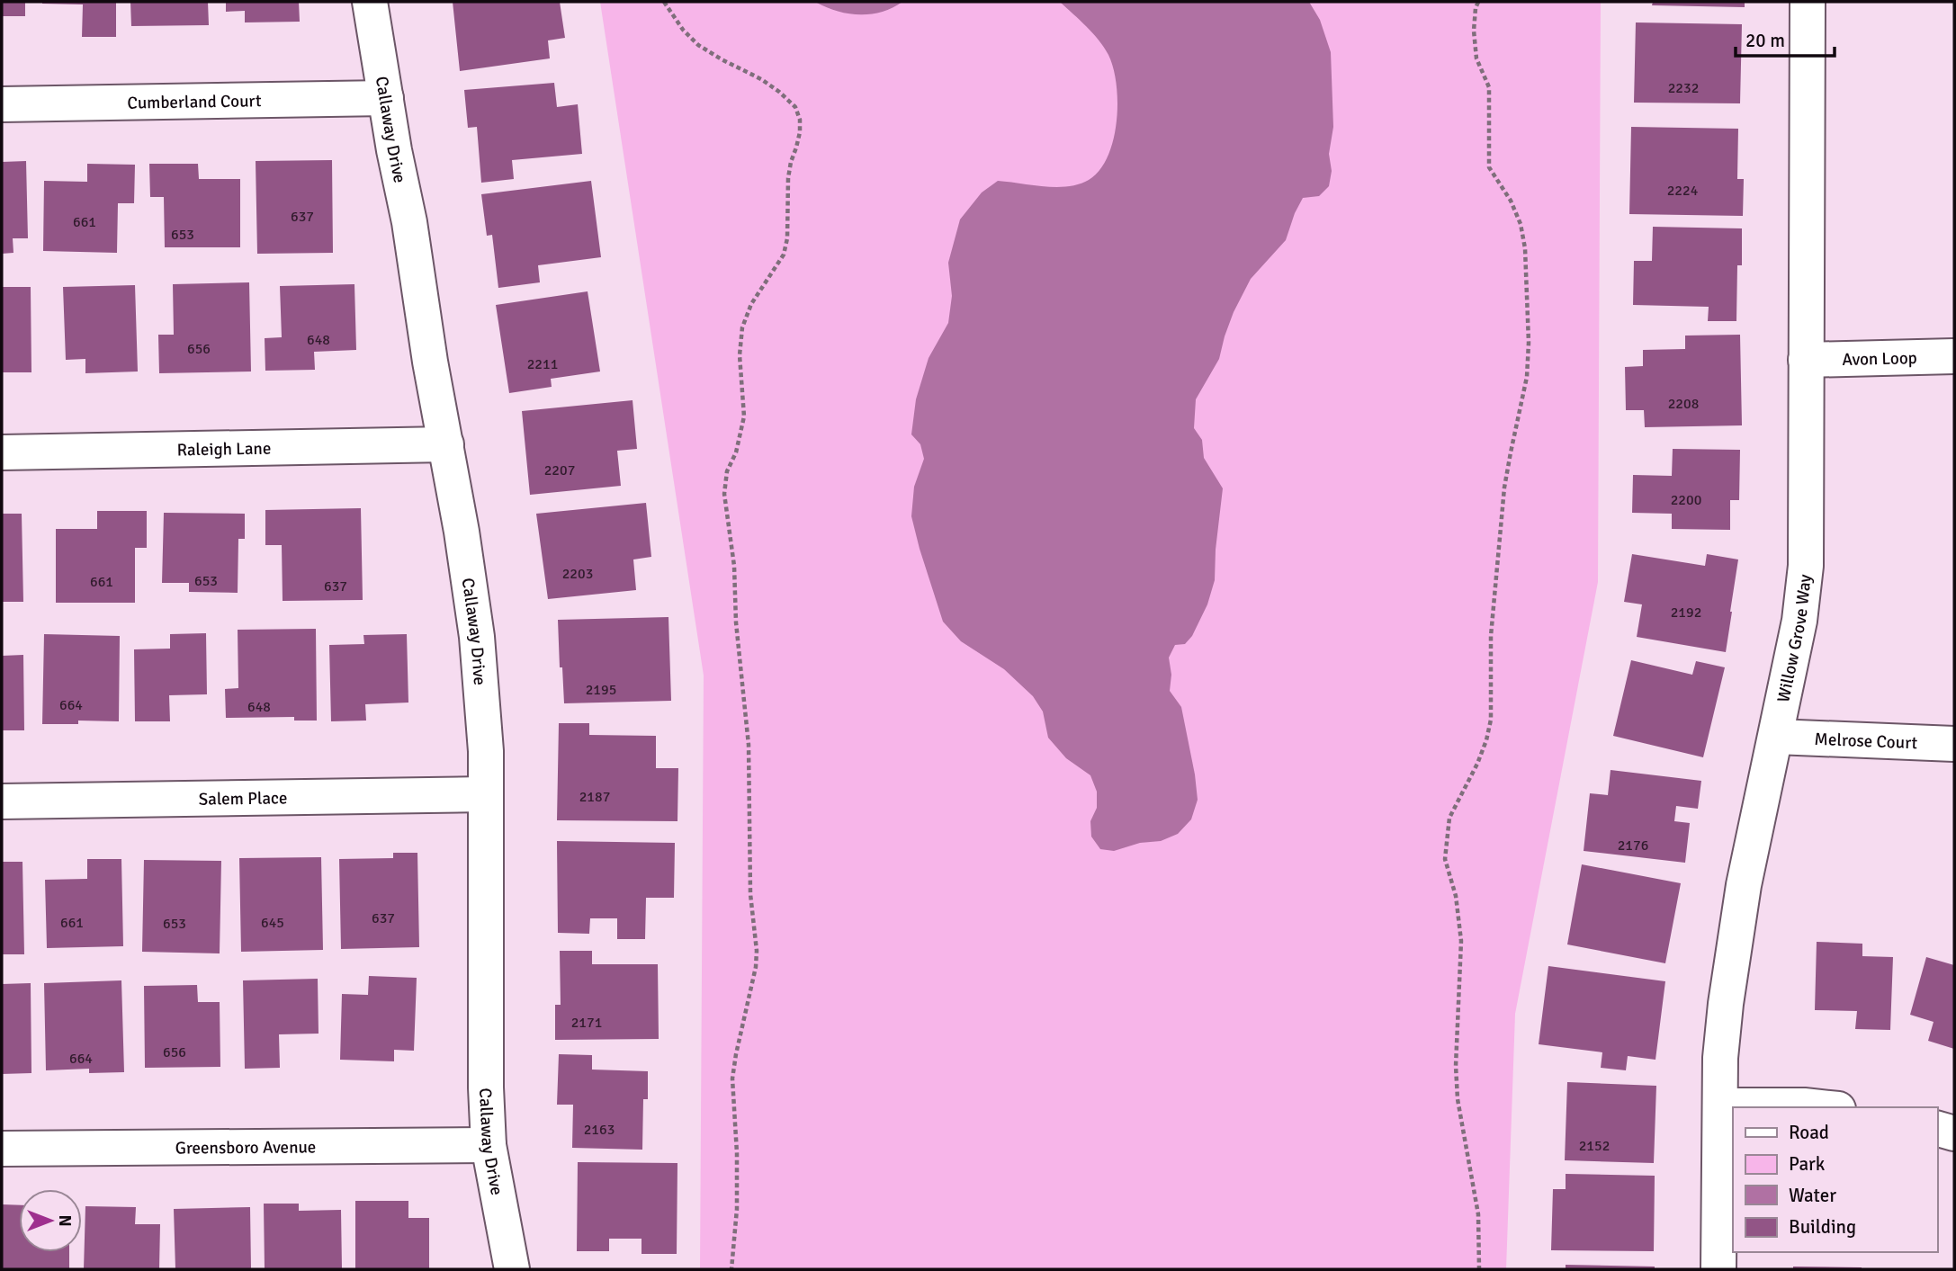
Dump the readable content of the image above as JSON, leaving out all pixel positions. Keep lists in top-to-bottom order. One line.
{"streets":{"street":["Cumberland Court","Callaway Drive","Avon Loop","Raleigh Lane","Willow Grove Way","Melrose Court","Salem Place","Greensboro Avenue"]},"crossings":[["Cumberland Court","Callaway Drive"],["Callaway Drive","Raleigh Lane"],["Callaway Drive","Salem Place"],["Callaway Drive","Greensboro Avenue"],["Avon Loop","Willow Grove Way"],["Willow Grove Way","Melrose Court"]],"house_numbers":["2232","2224","637","661","653","648","656","2211","2208","2207","2200","2203","653","661","637","2192","2195","664","648","2187","2176","637","661","645","653","2171","656","664","2163","2152"],"legend":["Road","Park","Water","Building"],"scale_bar":"20 m","north":"right"}
